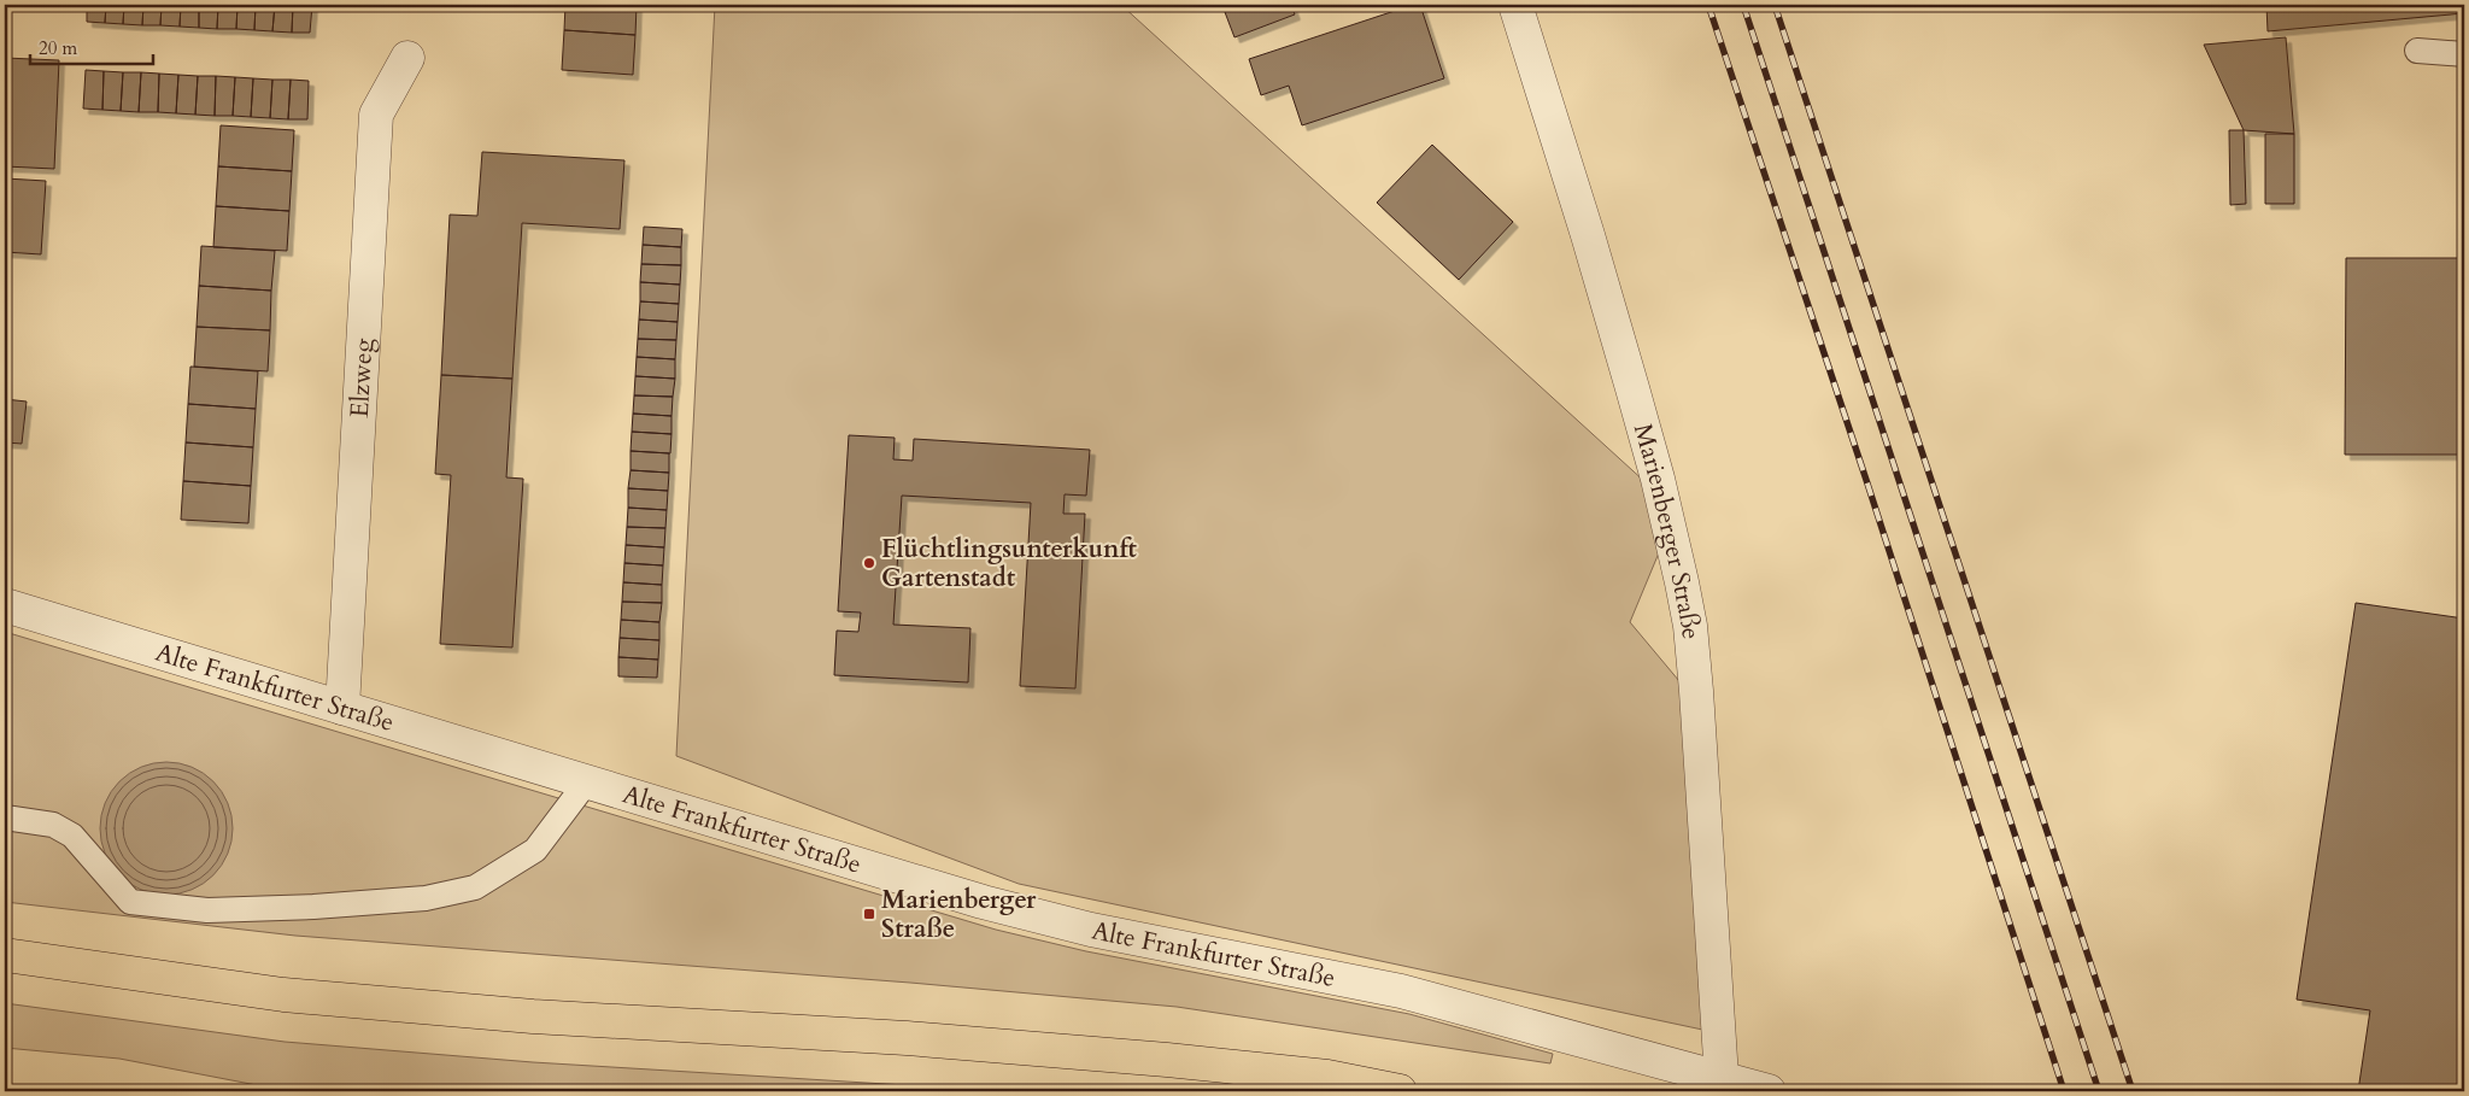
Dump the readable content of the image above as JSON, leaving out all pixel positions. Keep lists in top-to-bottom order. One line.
{"streets":{"street":["Elzweg","Marienberger Straße","Alte Frankfurter Straße"]},"crossings":[["Elzweg","Alte Frankfurter Straße"],["Marienberger Straße","Alte Frankfurter Straße"]],"places":{"other":["Flüchtlingsunterkunft Gartenstadt"],"transit":["Marienberger Straße"]},"scale_bar":"20 m"}
